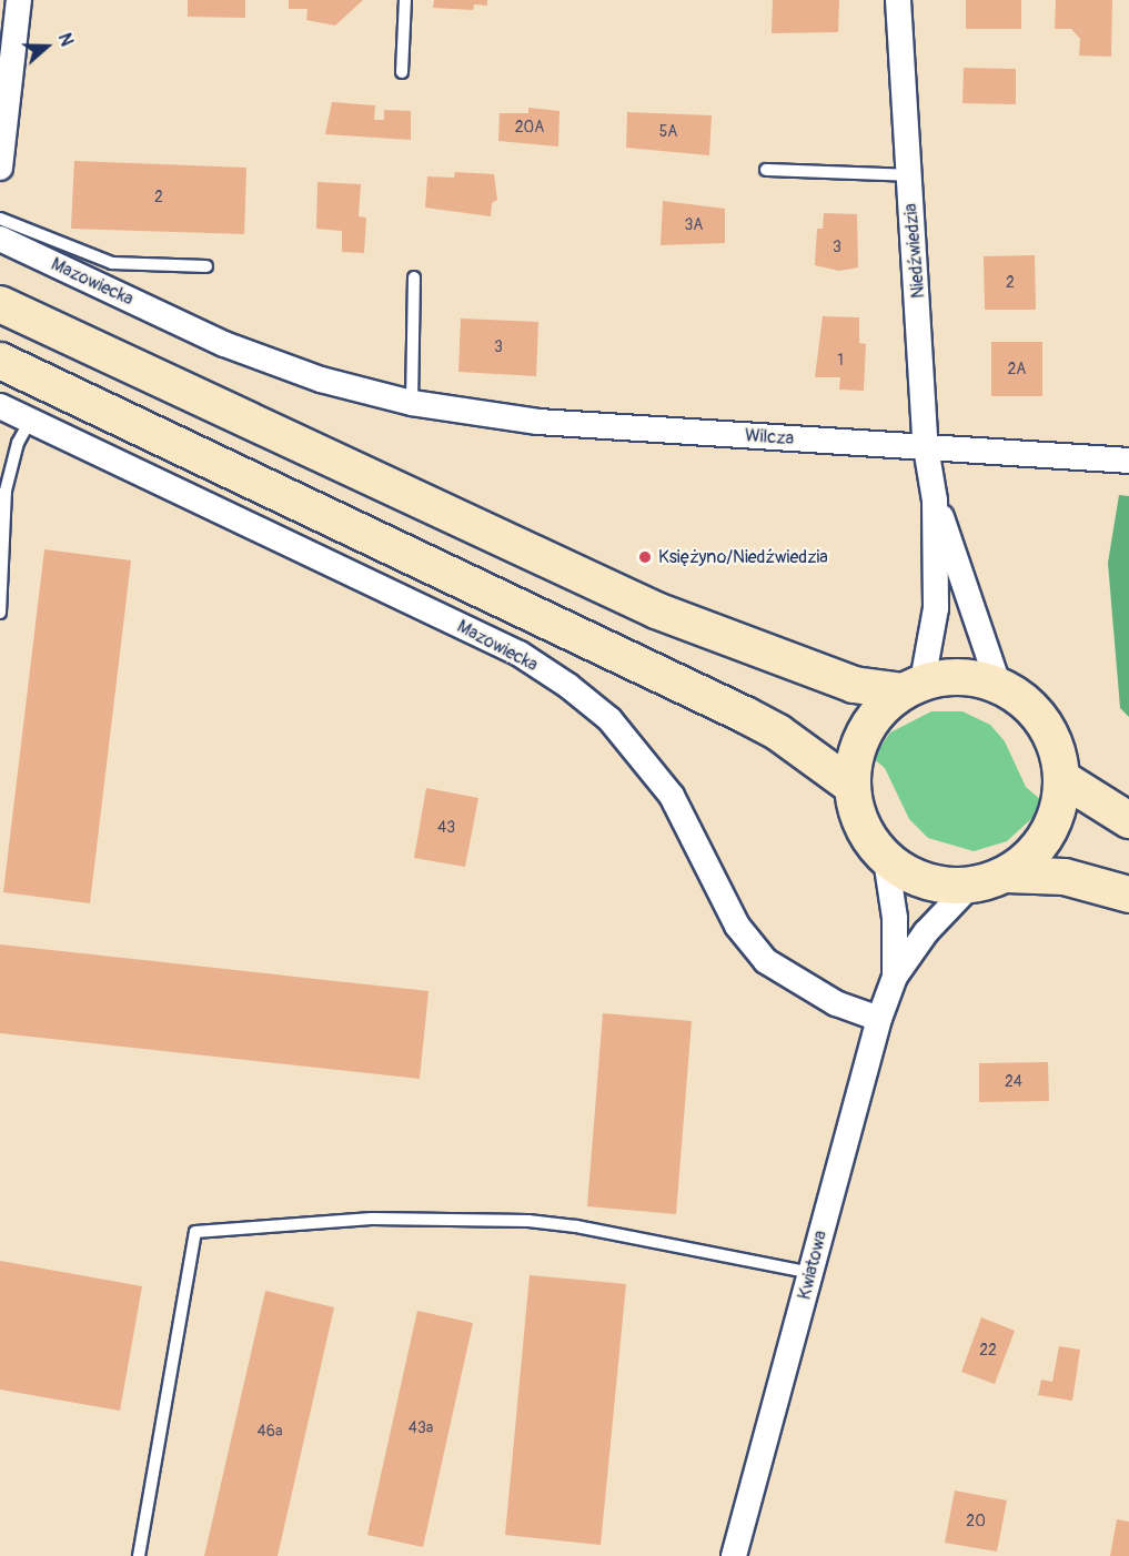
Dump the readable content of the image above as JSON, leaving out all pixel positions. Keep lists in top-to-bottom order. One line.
{"streets":{"street":["Niedźwiedzia","Mazowiecka","Wilcza","Kwiatowa"]},"crossings":[["Niedźwiedzia","Wilcza"],["Niedźwiedzia","Kwiatowa"],["Mazowiecka","Wilcza"],["Mazowiecka","Kwiatowa"]],"places":["Księżyno/Niedźwiedzia"],"house_numbers":["20A","5A","2","3A","3","2","3","1","2A","43","24","22","43a","46a","20"],"north":"right"}
